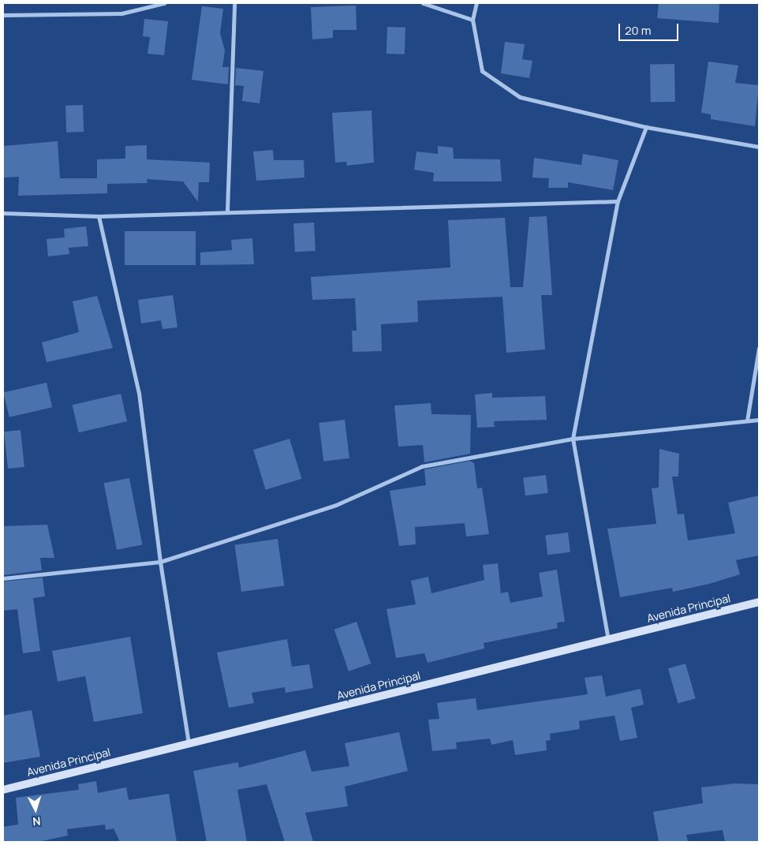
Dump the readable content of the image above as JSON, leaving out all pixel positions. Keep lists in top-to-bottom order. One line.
{"streets":{"main road":["Avenida Principal"]},"scale_bar":"20 m","north":"bottom"}
